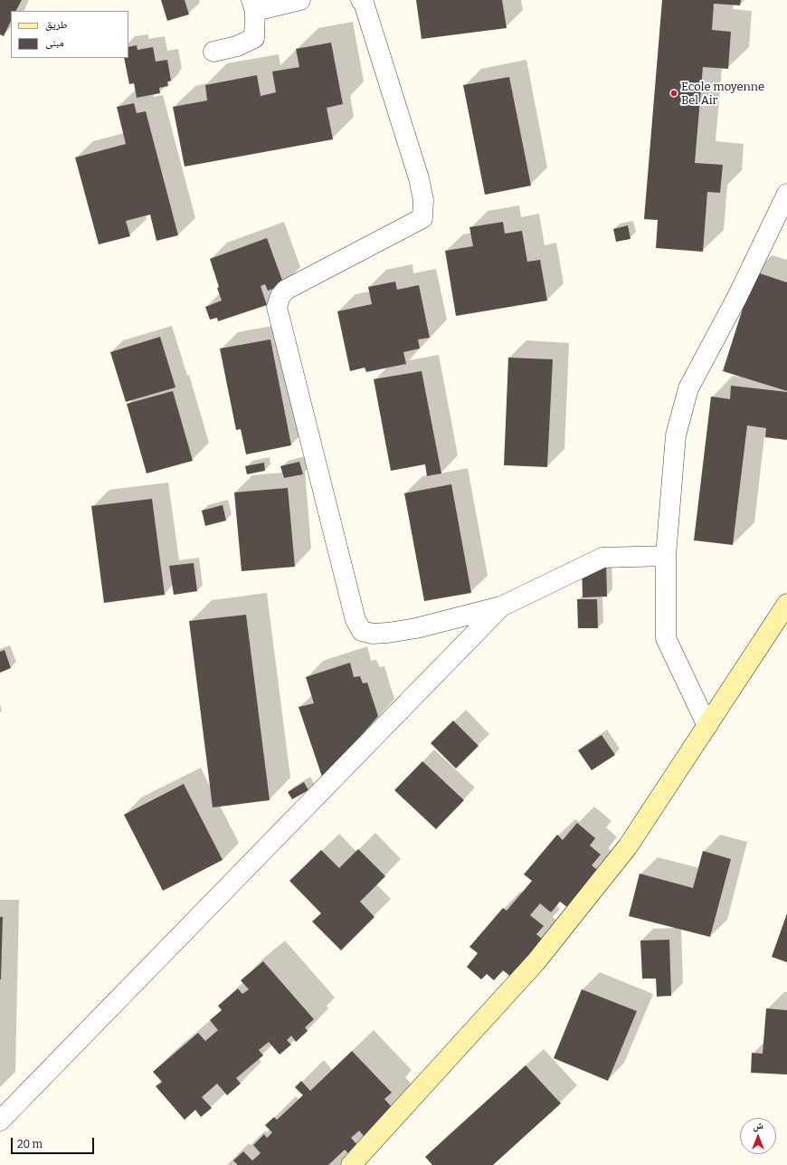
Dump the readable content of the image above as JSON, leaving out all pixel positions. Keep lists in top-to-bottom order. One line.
{"places":["Ecole moyenne Bel Air"],"legend":["طريق","مبنى"],"scale_bar":"20 m","north":"top"}
